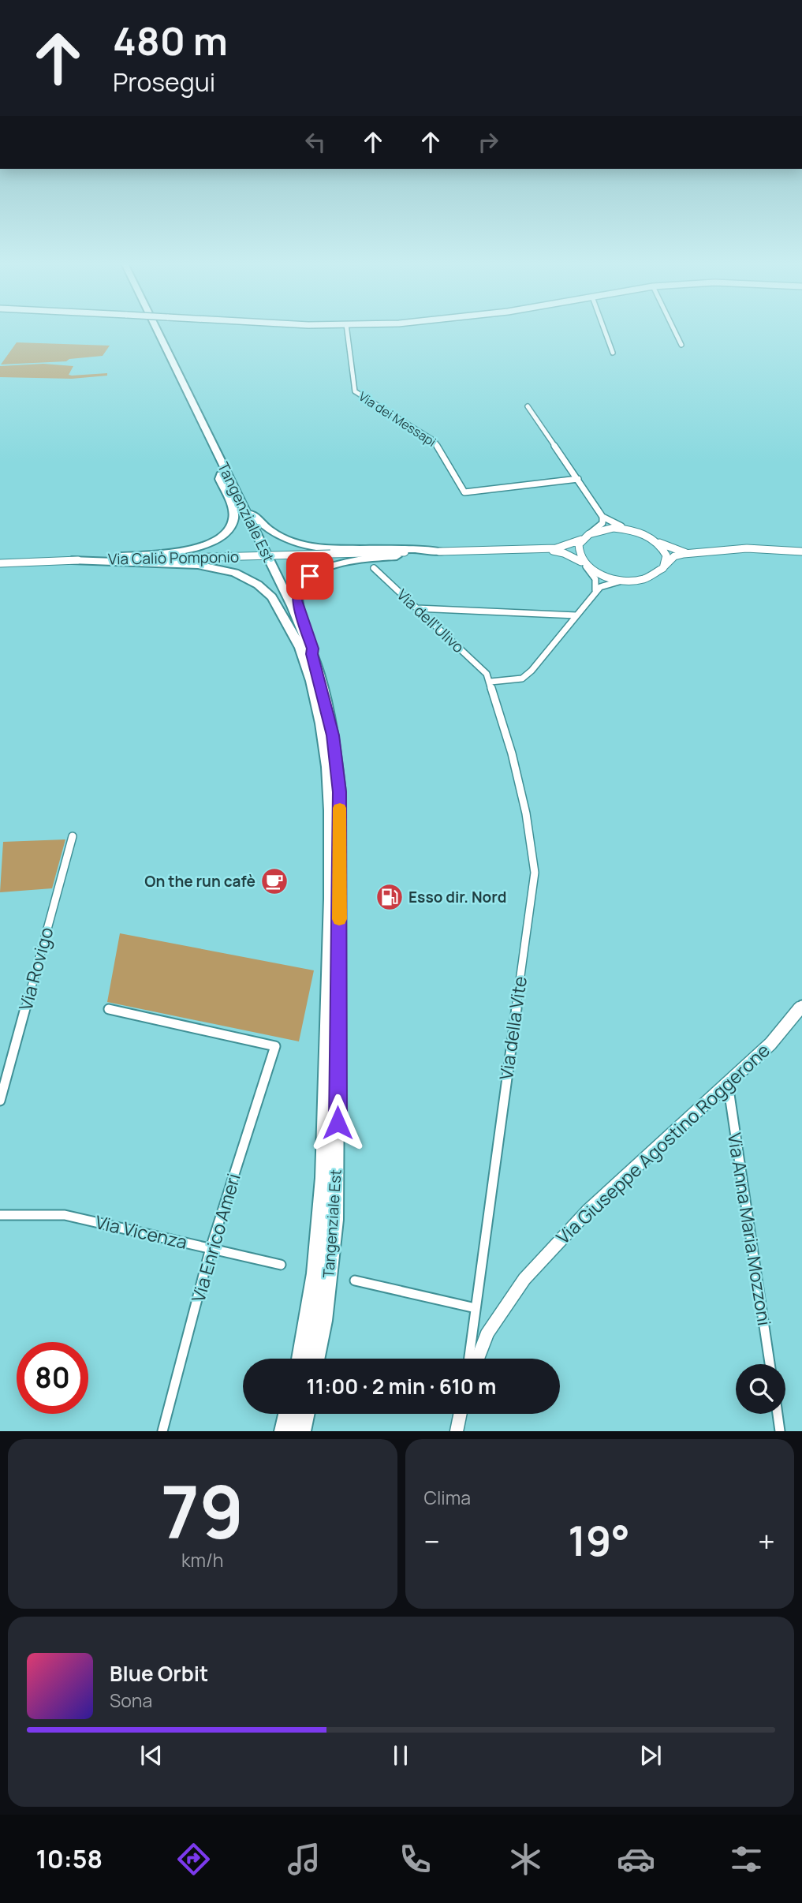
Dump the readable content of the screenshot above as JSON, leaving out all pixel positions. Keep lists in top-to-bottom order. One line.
{"streets":{"highway":["Tangenziale Est"],"street":["Via dei Messapi","Via Caliò Pomponio","Via dell'Ulivo","Via Rovigo","Via della Vite","Via Giuseppe Agostino Roggerone","Via Anna Maria Mozzoni","Via Vicenza","Via Enrico Ameri"]},"crossings":[["Via dell'Ulivo","Via della Vite"],["Via Giuseppe Agostino Roggerone","Via Anna Maria Mozzoni"],["Via Vicenza","Via Enrico Ameri"]],"places":{"cafe":["On the run cafè"],"fuel station":["Esso dir. Nord"]},"page":{"turn":["480 m","Prosegui"],"limit":"80","trip":"11:00 · 2 min · 610 m","tile":[["79","km/h"],"Clima"],"heat":["−","19°","+"],"song":["Blue Orbit","Sona"],"tabs":"10:58"}}
